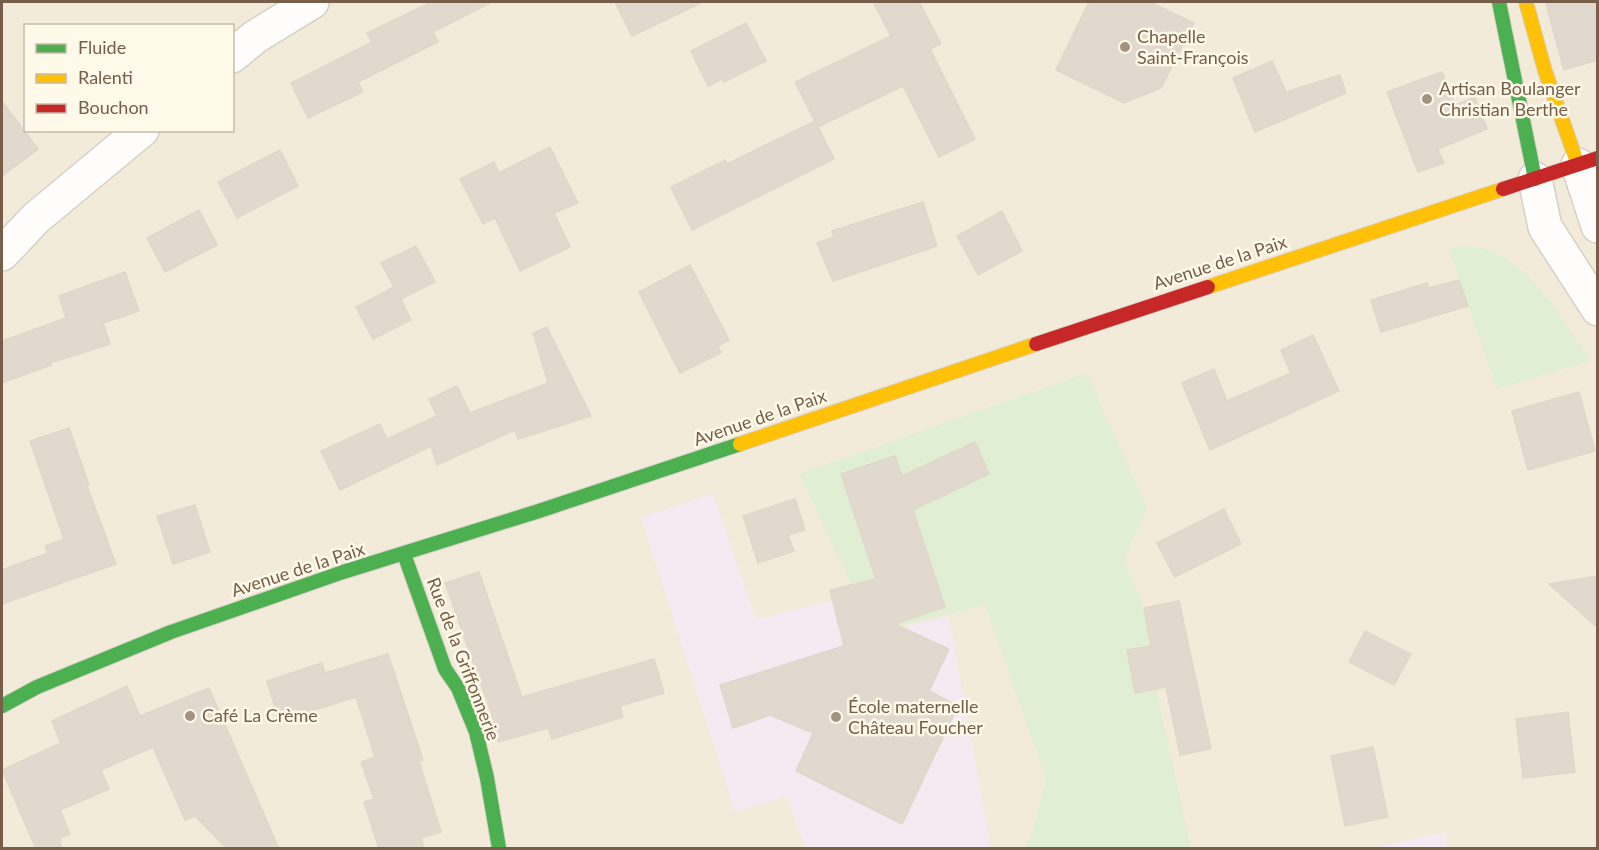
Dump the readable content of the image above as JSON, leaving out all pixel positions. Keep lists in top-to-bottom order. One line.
{"streets":{"main road":["Avenue de la Paix","Rue de la Griffonnerie"]},"crossings":[["Avenue de la Paix","Rue de la Griffonnerie"]],"places":["Chapelle Saint-François","Artisan Boulanger Christian Berthe","Café La Crème","École maternelle Château Foucher"],"legend":["Fluide","Ralenti","Bouchon"]}
